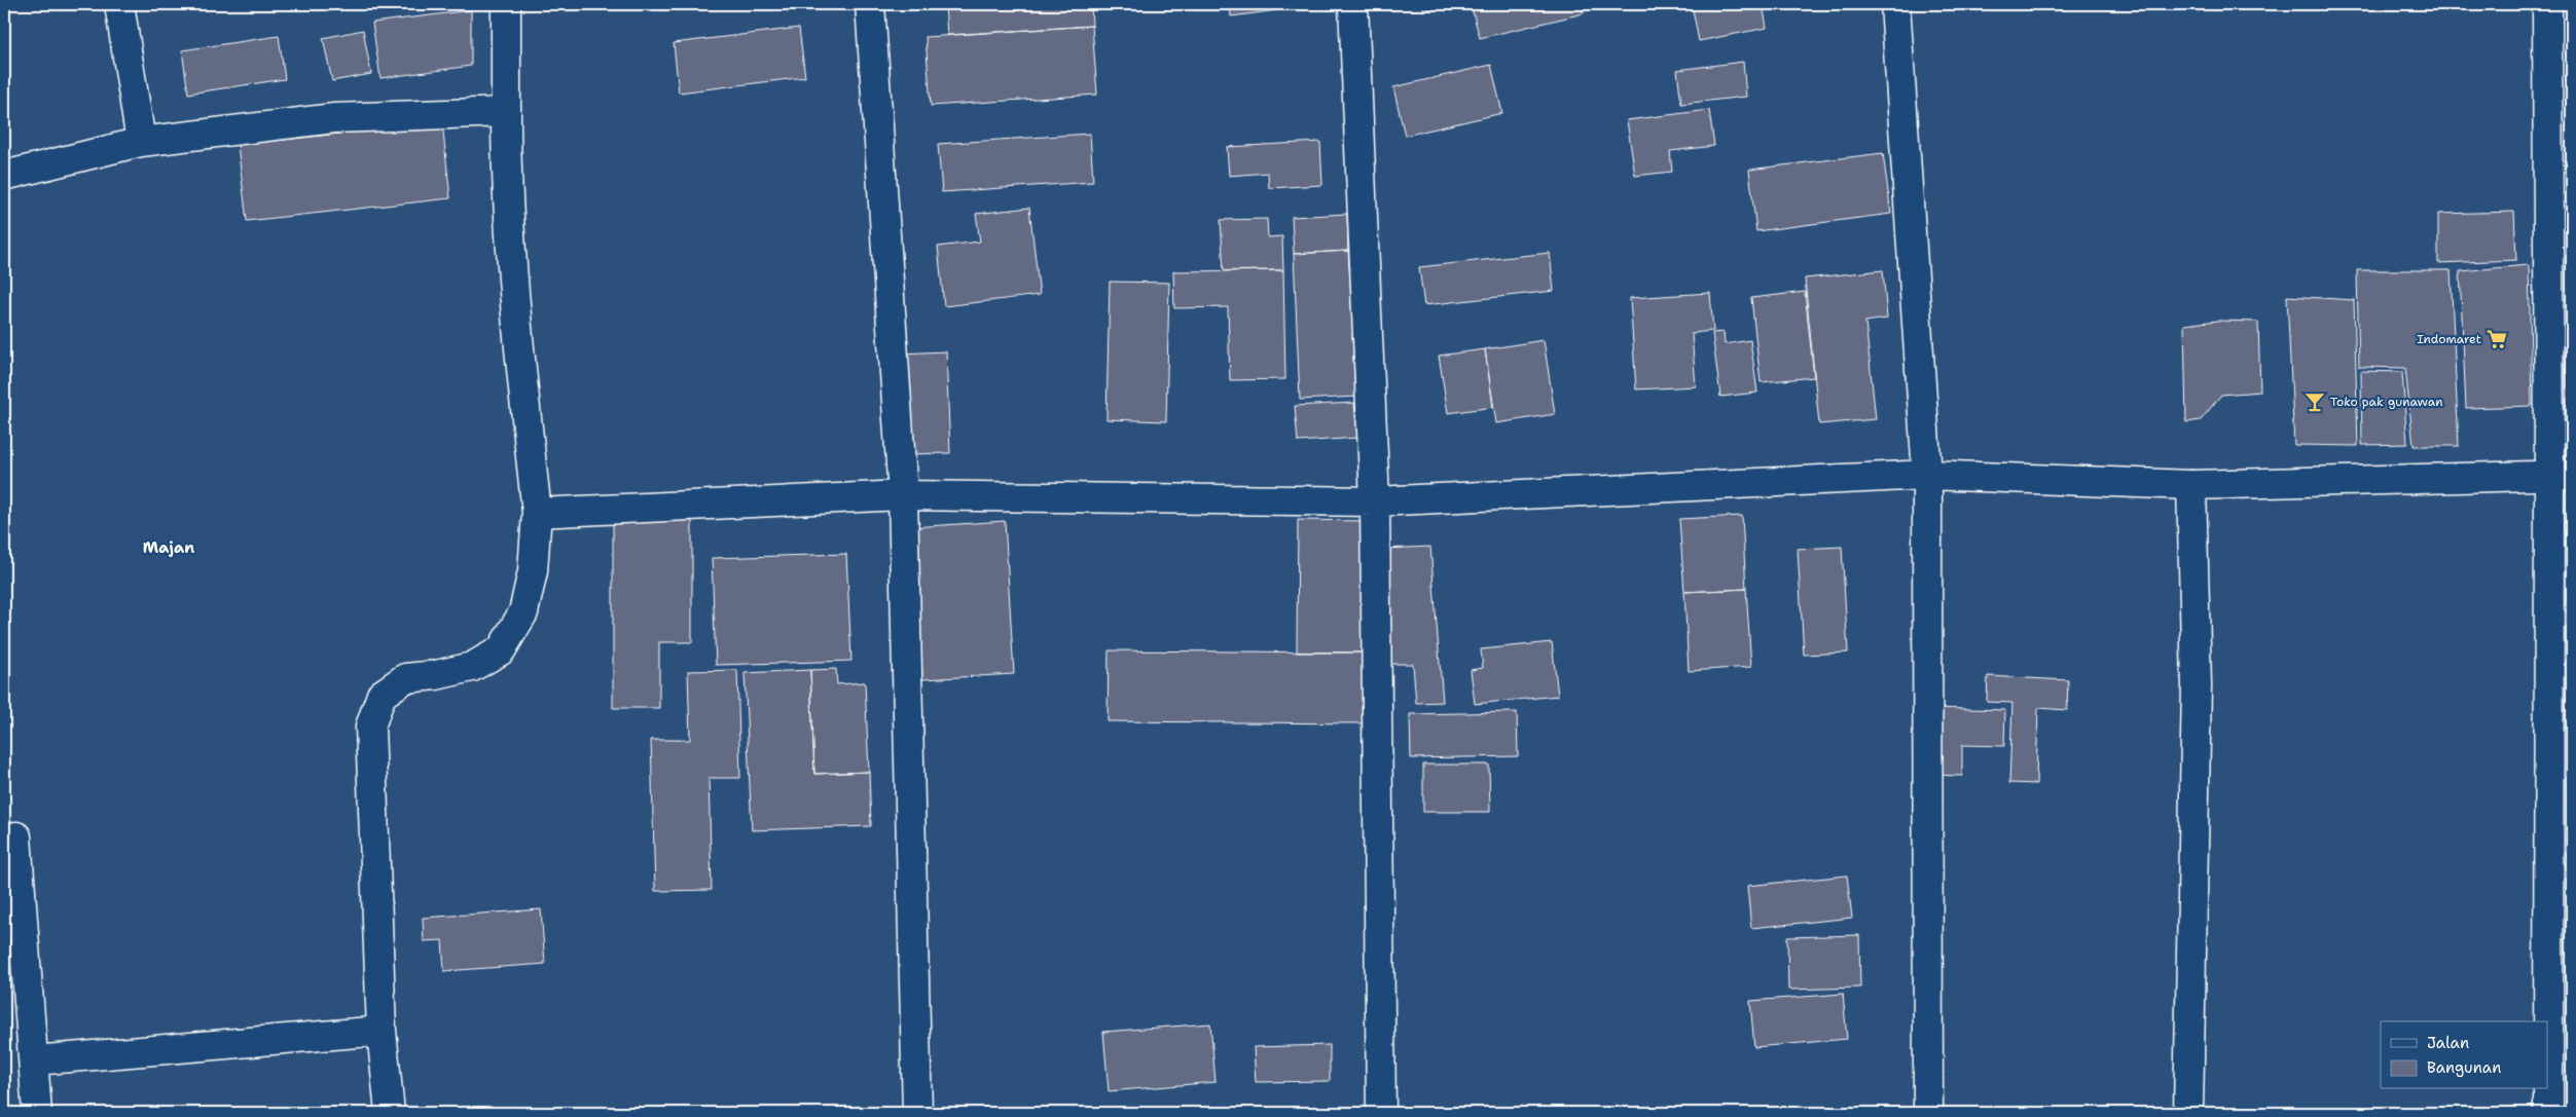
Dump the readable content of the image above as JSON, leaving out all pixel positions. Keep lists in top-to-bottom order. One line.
{"districts":["Majan"],"places":{"supermarket":["Indomaret"],"bar":["Toko pak gunawan"]},"legend":["Jalan","Bangunan"]}
